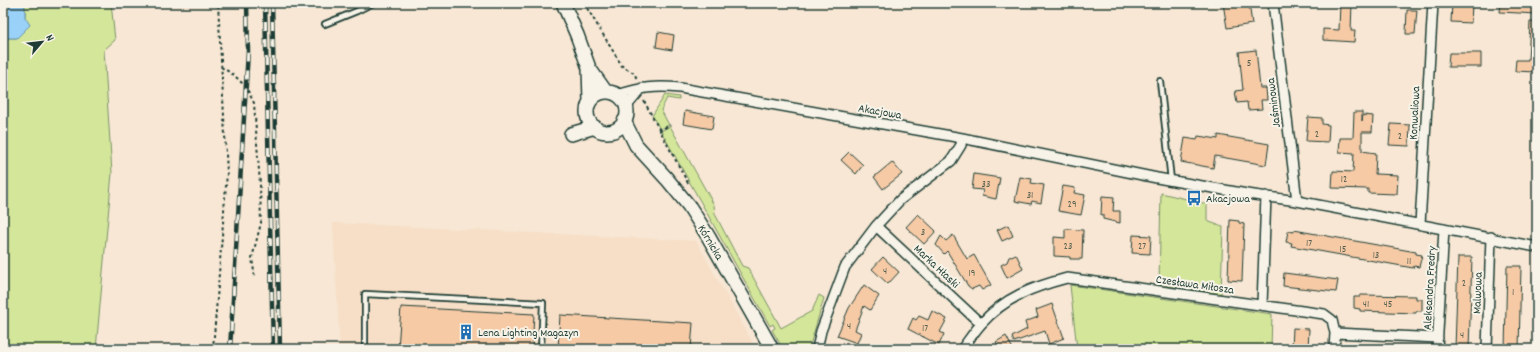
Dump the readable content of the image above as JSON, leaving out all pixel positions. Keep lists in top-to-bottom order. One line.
{"streets":{"street":["Jaśminowa","Akacjowa","Konwaliowa","Kórnicka","Marka Hłaski","Czesława Miłosza","Aleksandra Fredry","Malwowa"]},"crossings":[["Jaśminowa","Akacjowa"],["Akacjowa","Konwaliowa"],["Akacjowa","Aleksandra Fredry"],["Akacjowa","Malwowa"],["Marka Hłaski","Czesława Miłosza"]],"places":{"bus stop":["Akacjowa"],"building":["Lena Lighting Magazyn"]},"house_numbers":["5","2","2","12","33","31","29","3","17","23","27","15","13","11","4","19","2","1","41","45","4","17","4"],"north":"top right"}
